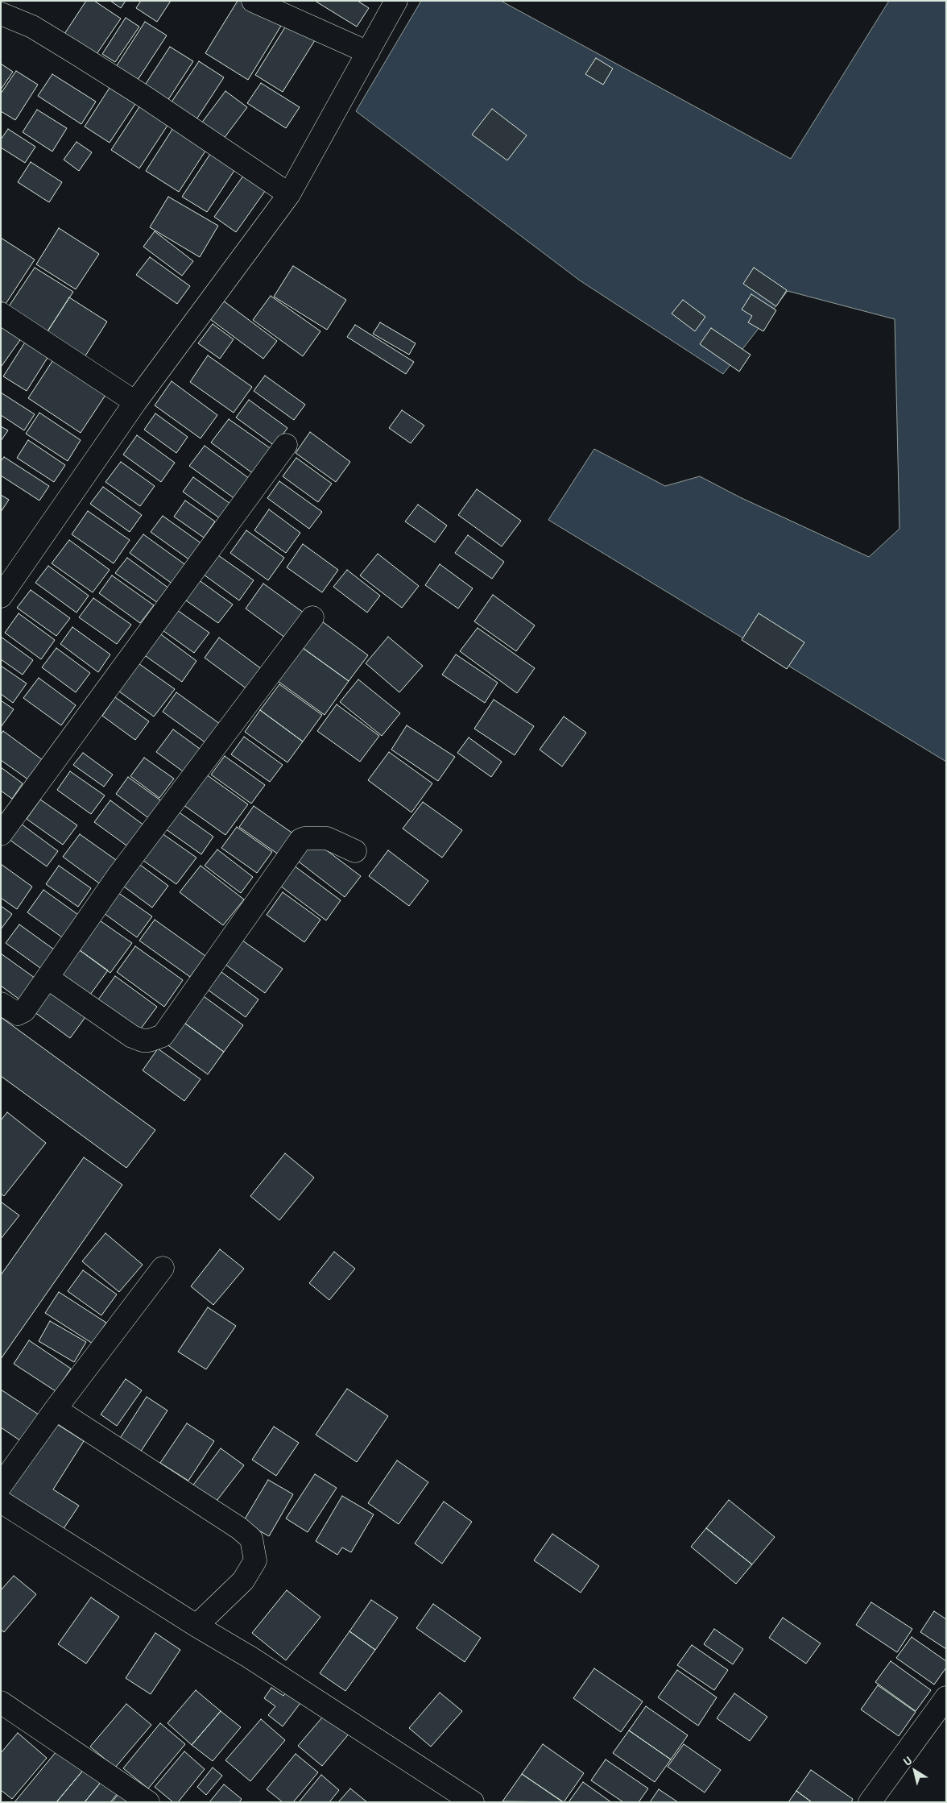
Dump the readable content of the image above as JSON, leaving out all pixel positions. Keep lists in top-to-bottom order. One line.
{"north":"top left"}
